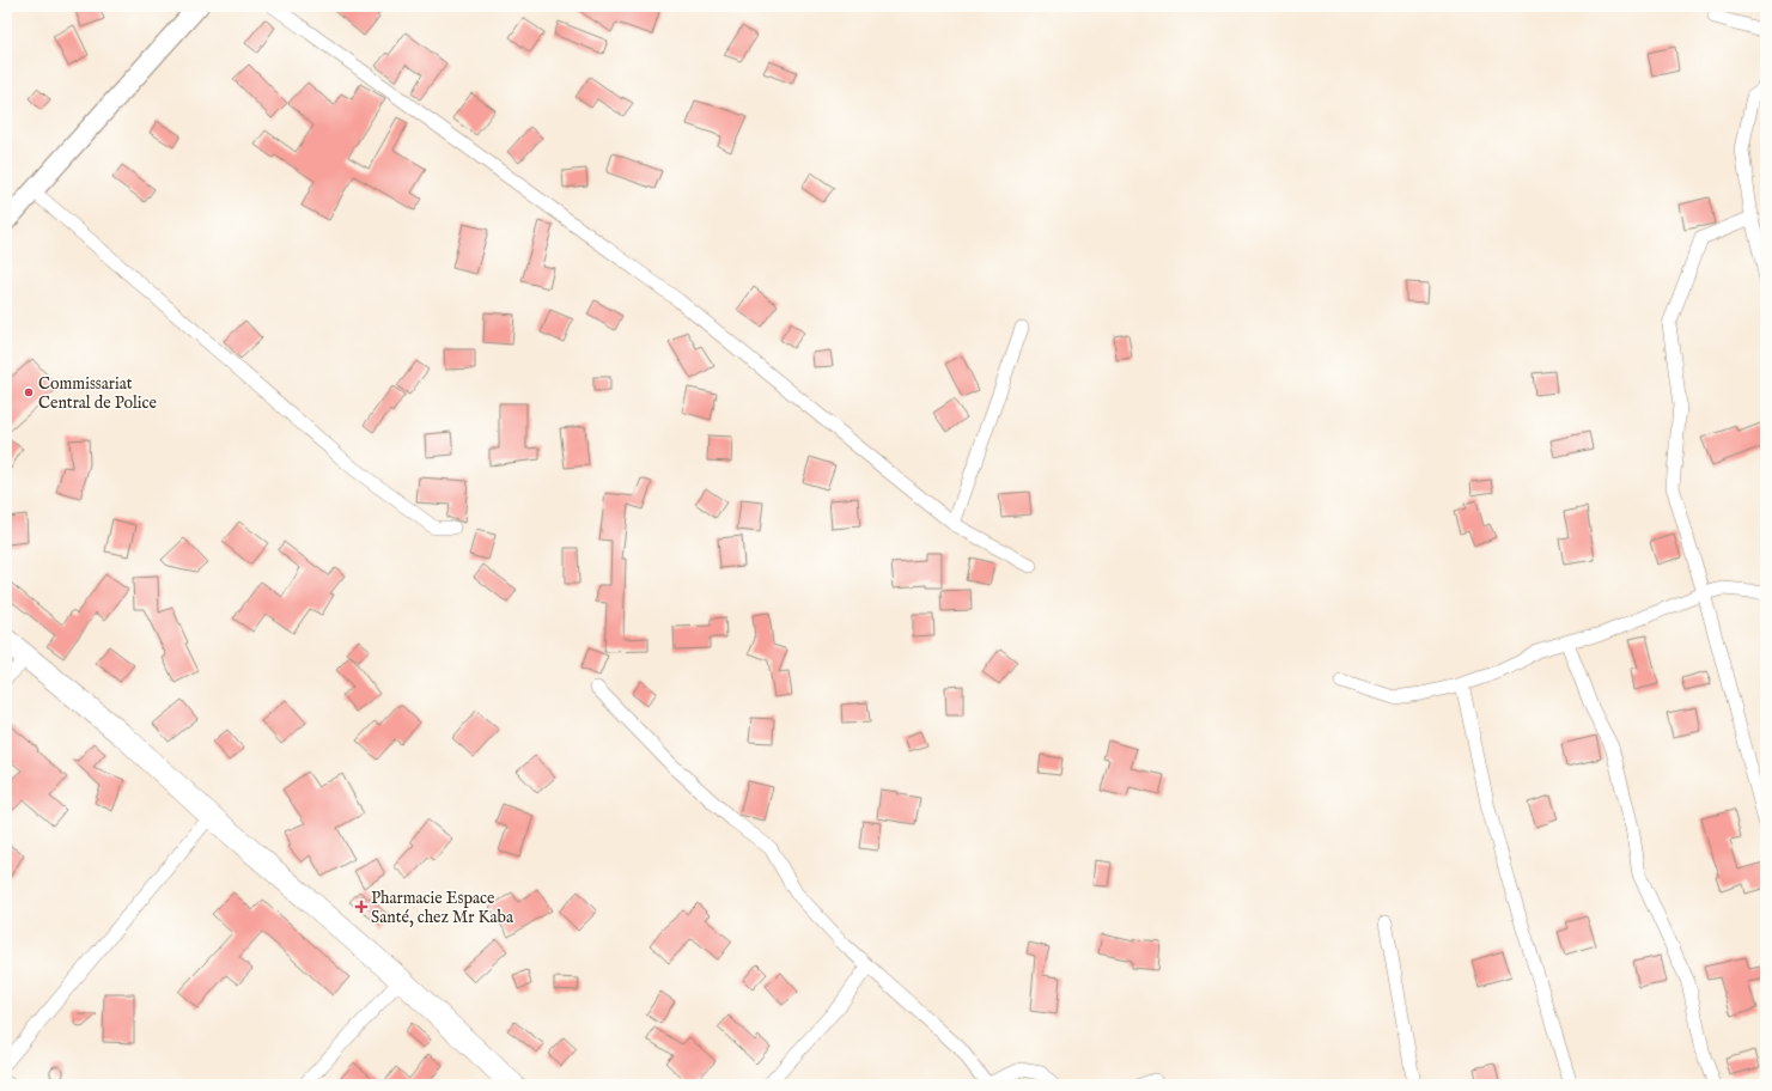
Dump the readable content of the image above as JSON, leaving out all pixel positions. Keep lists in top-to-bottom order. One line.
{"places":{"other":["Commissariat Central de Police"],"health":["Pharmacie Espace Santé, chez Mr Kaba"]}}
